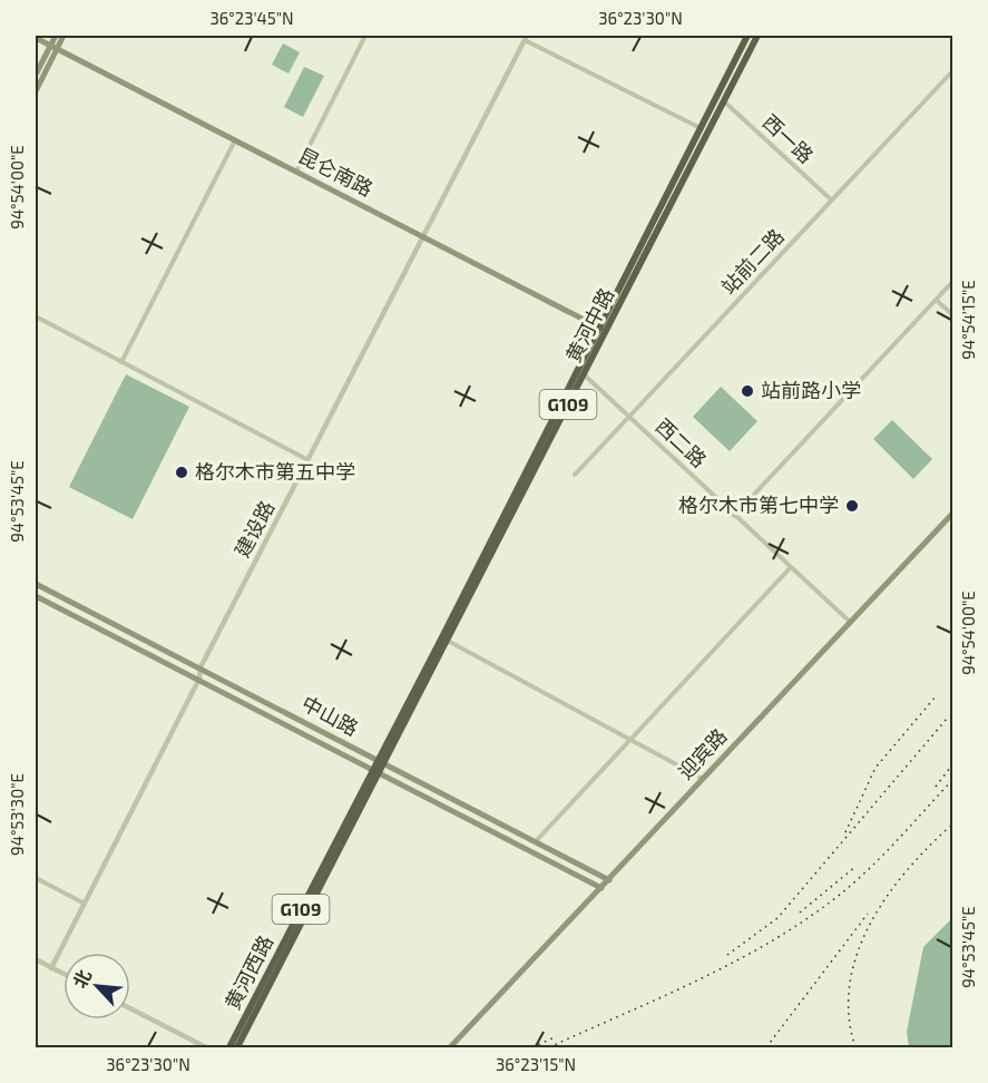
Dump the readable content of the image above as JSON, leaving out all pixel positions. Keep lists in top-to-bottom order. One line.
{"streets":{"highway":["黄河中路","G109","黄河西路"],"main road":["昆仑南路","中山路","迎宾路"],"street":["西一路","站前二路","西二路","建设路"]},"crossings":[["西一路","站前二路"],["西一路","黄河中路"],["昆仑南路","黄河中路"],["昆仑南路","建设路"],["站前二路","西二路"],["黄河中路","西二路"],["黄河中路","中山路"],["黄河中路","黄河西路"],["西二路","迎宾路"],["建设路","中山路"],["中山路","迎宾路"],["中山路","黄河西路"]],"places":["站前路小学","格尔木市第五中学","格尔木市第七中学"],"north":"top left","coordinates":["36°23'45\"N","36°23'30\"N","94°54'00\"E","94°54'15\"E","94°53'45\"E","94°53'30\"E","36°23'15\"N"]}
